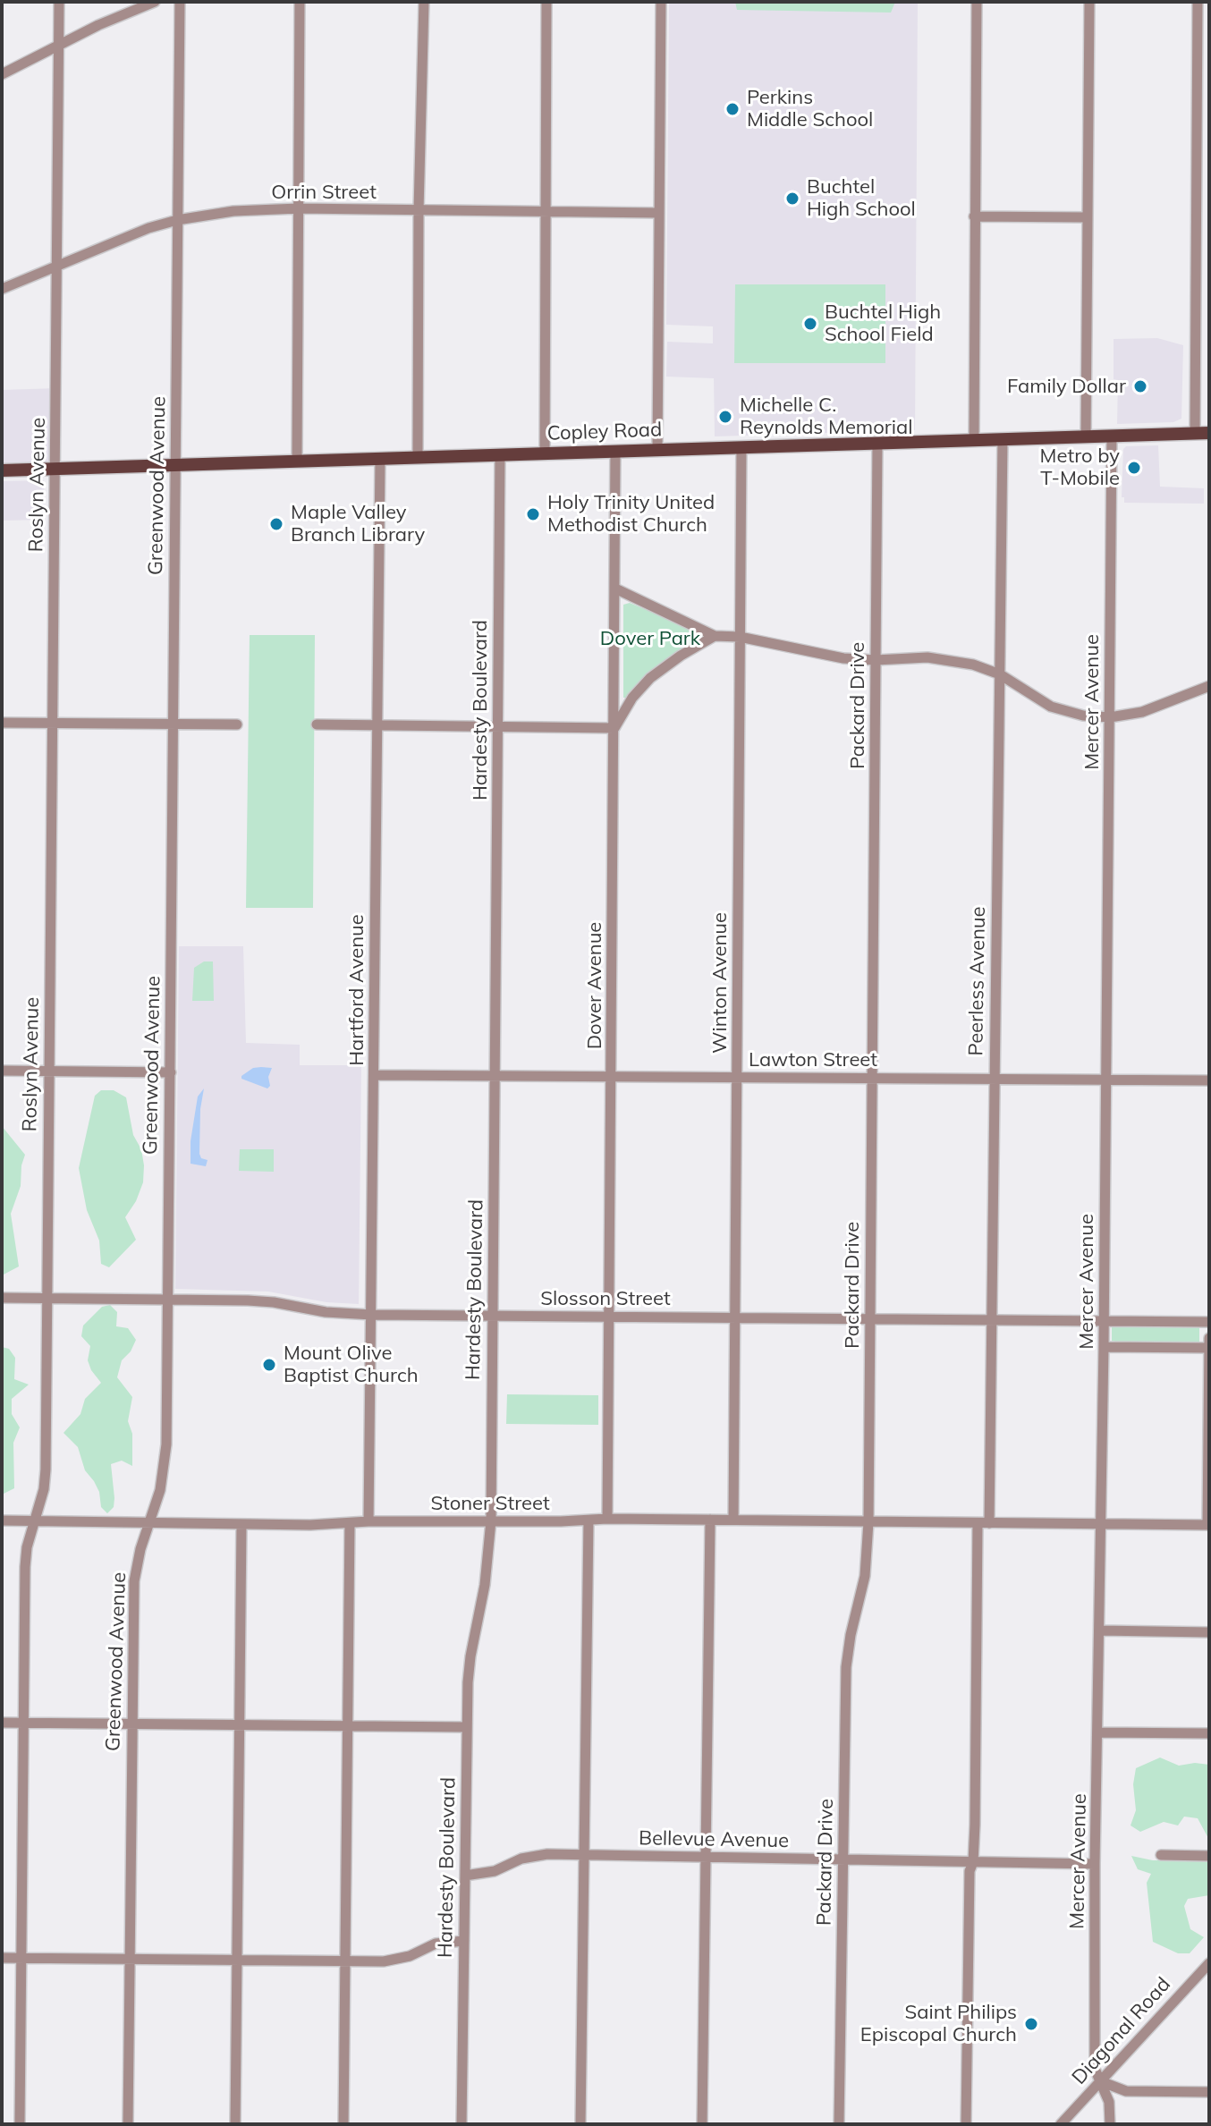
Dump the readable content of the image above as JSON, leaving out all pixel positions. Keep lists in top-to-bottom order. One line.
{"streets":{"main road":["Copley Road"],"street":["Orrin Street","Roslyn Avenue","Greenwood Avenue","Mercer Avenue","Packard Drive","Hardesty Boulevard","Peerless Avenue","Winton Avenue","Dover Avenue","Hartford Avenue","Lawton Street","Slosson Street","Stoner Street","Bellevue Avenue","Diagonal Road"]},"crossings":[["Orrin Street","Roslyn Avenue"],["Orrin Street","Greenwood Avenue"],["Copley Road","Roslyn Avenue"],["Copley Road","Greenwood Avenue"],["Copley Road","Mercer Avenue"],["Copley Road","Packard Drive"],["Copley Road","Hardesty Boulevard"],["Copley Road","Peerless Avenue"],["Copley Road","Winton Avenue"],["Copley Road","Dover Avenue"],["Copley Road","Hartford Avenue"],["Roslyn Avenue","Slosson Street"],["Roslyn Avenue","Stoner Street"],["Greenwood Avenue","Slosson Street"],["Greenwood Avenue","Stoner Street"],["Mercer Avenue","Lawton Street"],["Mercer Avenue","Slosson Street"],["Mercer Avenue","Bellevue Avenue"],["Mercer Avenue","Diagonal Road"],["Packard Drive","Lawton Street"],["Packard Drive","Slosson Street"],["Packard Drive","Stoner Street"],["Packard Drive","Bellevue Avenue"],["Hardesty Boulevard","Lawton Street"],["Hardesty Boulevard","Slosson Street"],["Hardesty Boulevard","Stoner Street"],["Hardesty Boulevard","Bellevue Avenue"],["Peerless Avenue","Lawton Street"],["Peerless Avenue","Slosson Street"],["Peerless Avenue","Stoner Street"],["Winton Avenue","Lawton Street"],["Winton Avenue","Slosson Street"],["Winton Avenue","Stoner Street"],["Dover Avenue","Lawton Street"],["Dover Avenue","Slosson Street"],["Dover Avenue","Stoner Street"],["Hartford Avenue","Lawton Street"],["Hartford Avenue","Slosson Street"],["Hartford Avenue","Stoner Street"]],"parks":["Dover Park"],"places":["Perkins Middle School","Buchtel High School","Buchtel High School Field","Family Dollar","Michelle C. Reynolds Memorial","Metro by T-Mobile","Holy Trinity United Methodist Church","Maple Valley Branch Library","Mount Olive Baptist Church","Saint Philips Episcopal Church"]}
